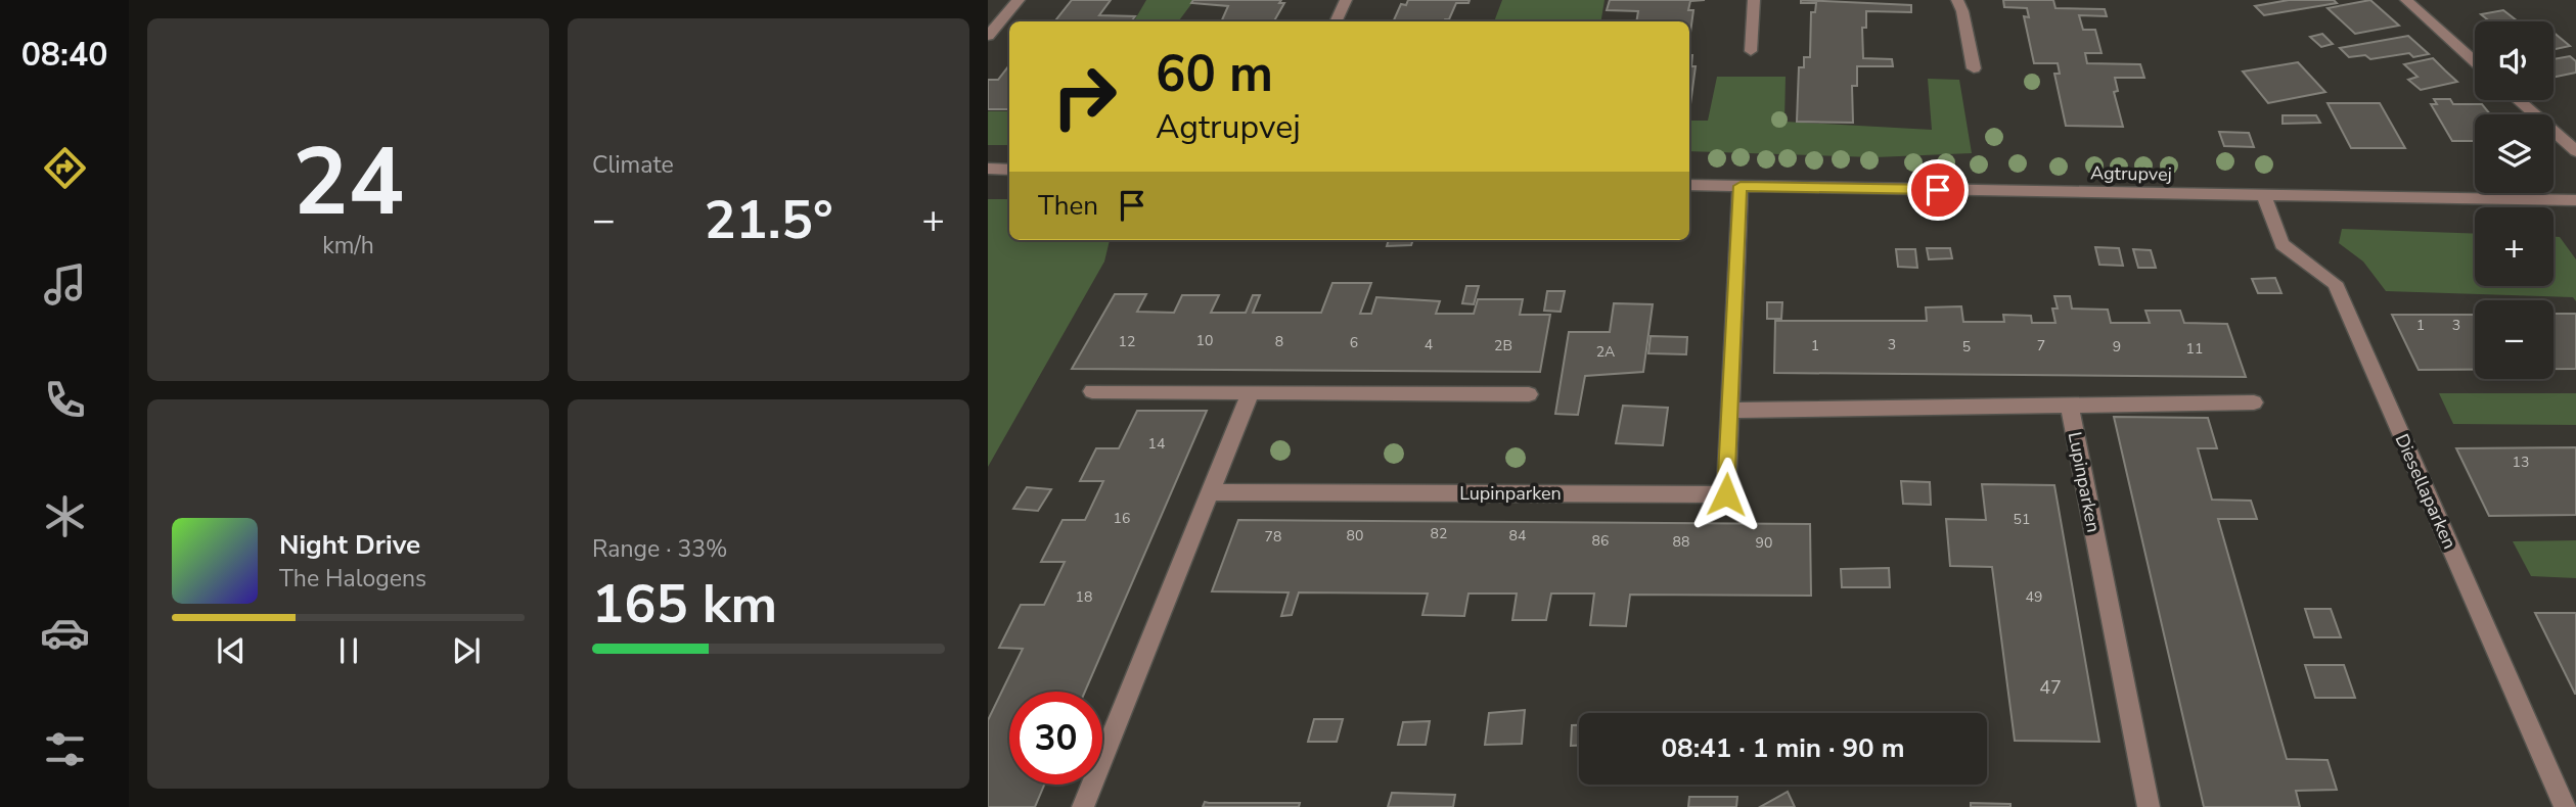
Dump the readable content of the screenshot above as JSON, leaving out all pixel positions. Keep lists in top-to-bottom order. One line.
{"streets":{"street":["Agtrupvej","Lupinparken","Diesellaparken"]},"crossings":[["Agtrupvej","Lupinparken"],["Agtrupvej","Diesellaparken"]],"house_numbers":["1","3","10","12","8","6","4","3","2B","1","7","5","9","11","2A","14","13","16","51","82","80","84","78","86","88","90","18","49","47"],"page":{"tabs":"08:40","tile":[["24","km/h"],"Climate",["Range · 33%","165 km"]],"map_buttons":["+","−"],"turn":["60 m","Agtrupvej"],"then":"Then","heat":["−","21.5°","+"],"song":["Night Drive","The Halogens"],"limit":"30","trip":"08:41 · 1 min · 90 m"}}
